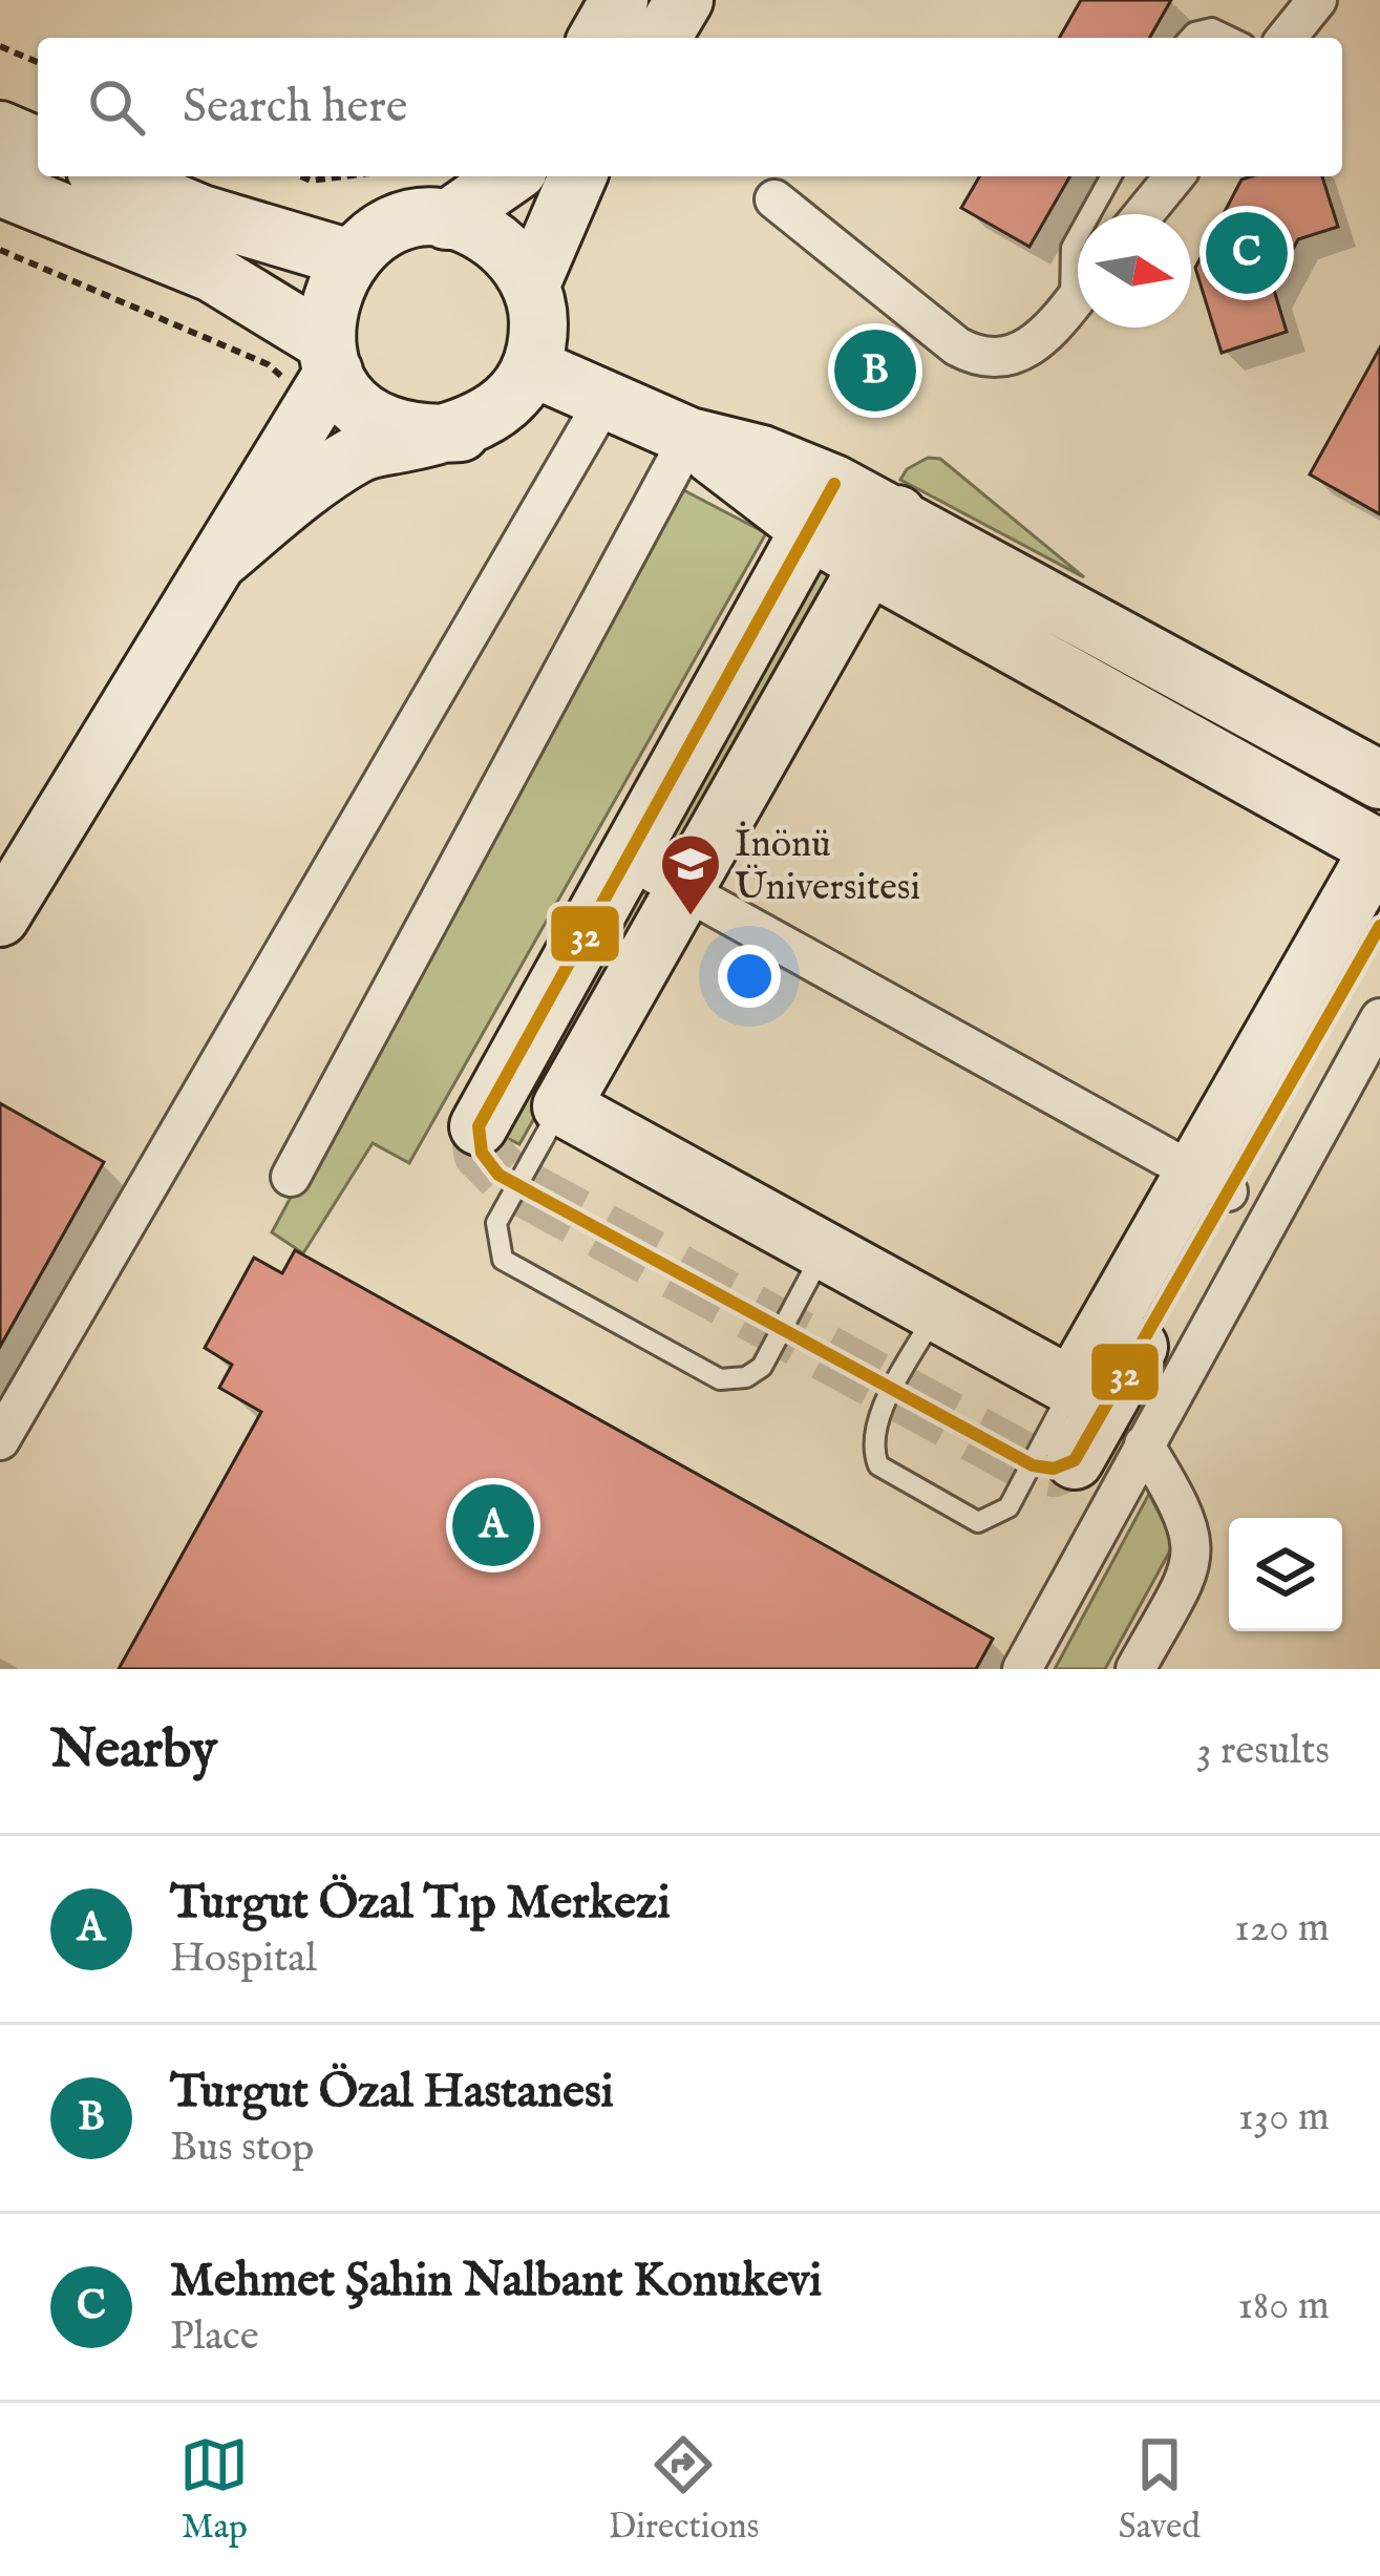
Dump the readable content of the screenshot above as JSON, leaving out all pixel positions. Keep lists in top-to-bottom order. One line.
{"places":{"school or university":["İnönü Üniversitesi"]},"lines":["transit line 32"],"north":"right","page":{"search":"Search here","pins":["C","B","A"],"heading":["Nearby","3 results"],"list":[{"mark":"A","name":"Turgut Özal Tıp Merkezi","note":"Hospital","value":"120 m"},{"mark":"B","name":"Turgut Özal Hastanesi","note":"Bus stop","value":"130 m"},{"mark":"C","name":"Mehmet Şahin Nalbant Konukevi","note":"Place","value":"180 m"}],"nav":["Map","Directions","Saved"]}}
